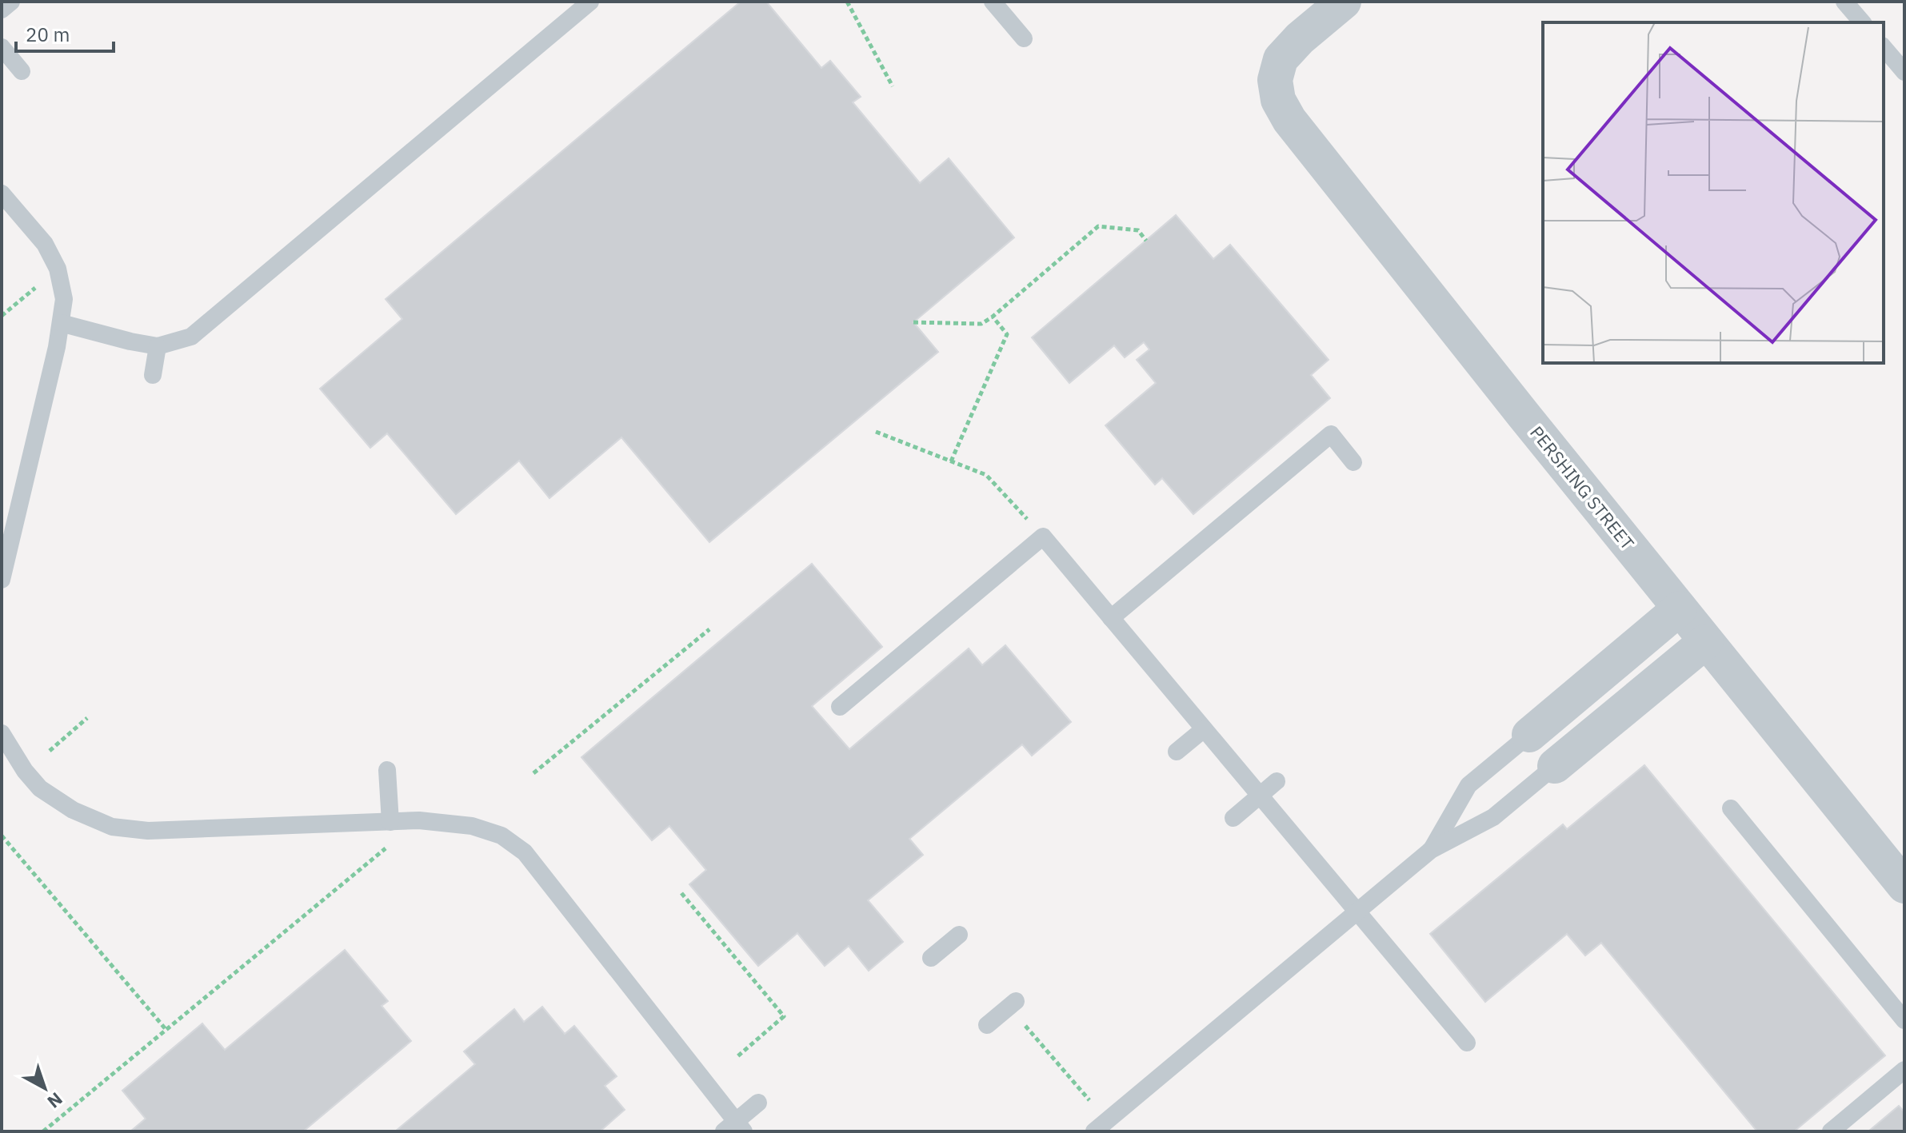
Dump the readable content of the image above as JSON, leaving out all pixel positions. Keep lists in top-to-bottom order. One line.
{"streets":{"street":["PERSHING STREET"]},"scale_bar":"20 m","north":"bottom right"}
